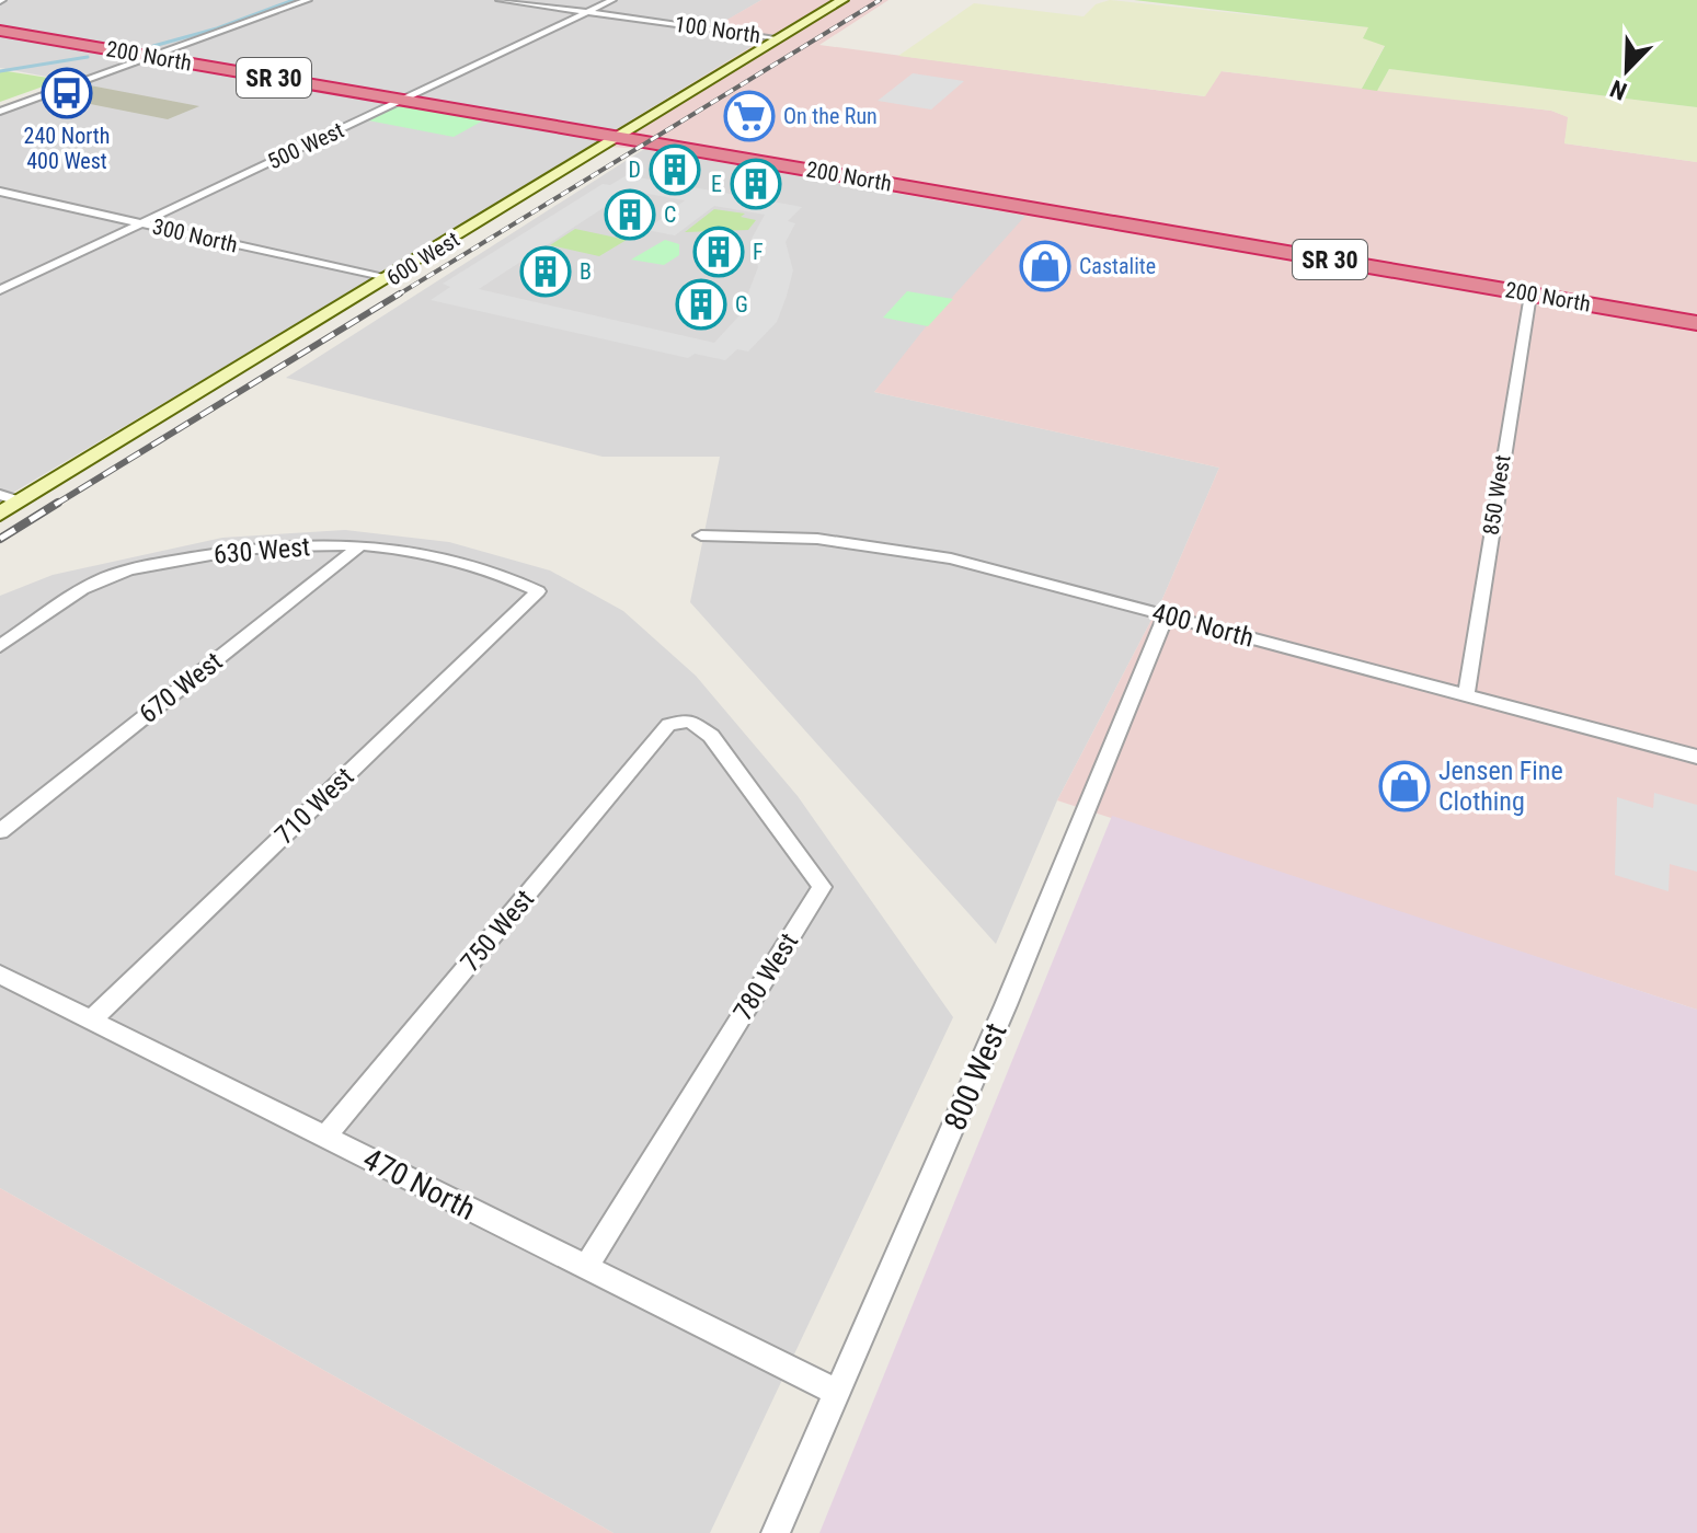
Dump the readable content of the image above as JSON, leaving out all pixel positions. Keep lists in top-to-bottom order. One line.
{"streets":{"highway":["200 North","SR 30"],"main road":["600 West"],"street":["100 North","500 West","300 North","850 West","630 West","400 North","670 West","710 West","750 West","780 West","800 West","470 North"]},"crossings":[["100 North","500 West"],["100 North","600 West"],["200 North","500 West"],["200 North","600 West"],["200 North","850 West"],["500 West","300 North"],["300 North","600 West"],["850 West","400 North"],["630 West","670 West"],["630 West","710 West"],["400 North","800 West"],["710 West","470 North"],["750 West","780 West"],["750 West","470 North"],["780 West","470 North"],["800 West","470 North"]],"places":{"bus stop":["240 North 400 West"],"supermarket":["On the Run"],"building":["D","E","C","F","B","G"],"shop":["Castalite","Jensen Fine Clothing"]},"north":"bottom left"}
